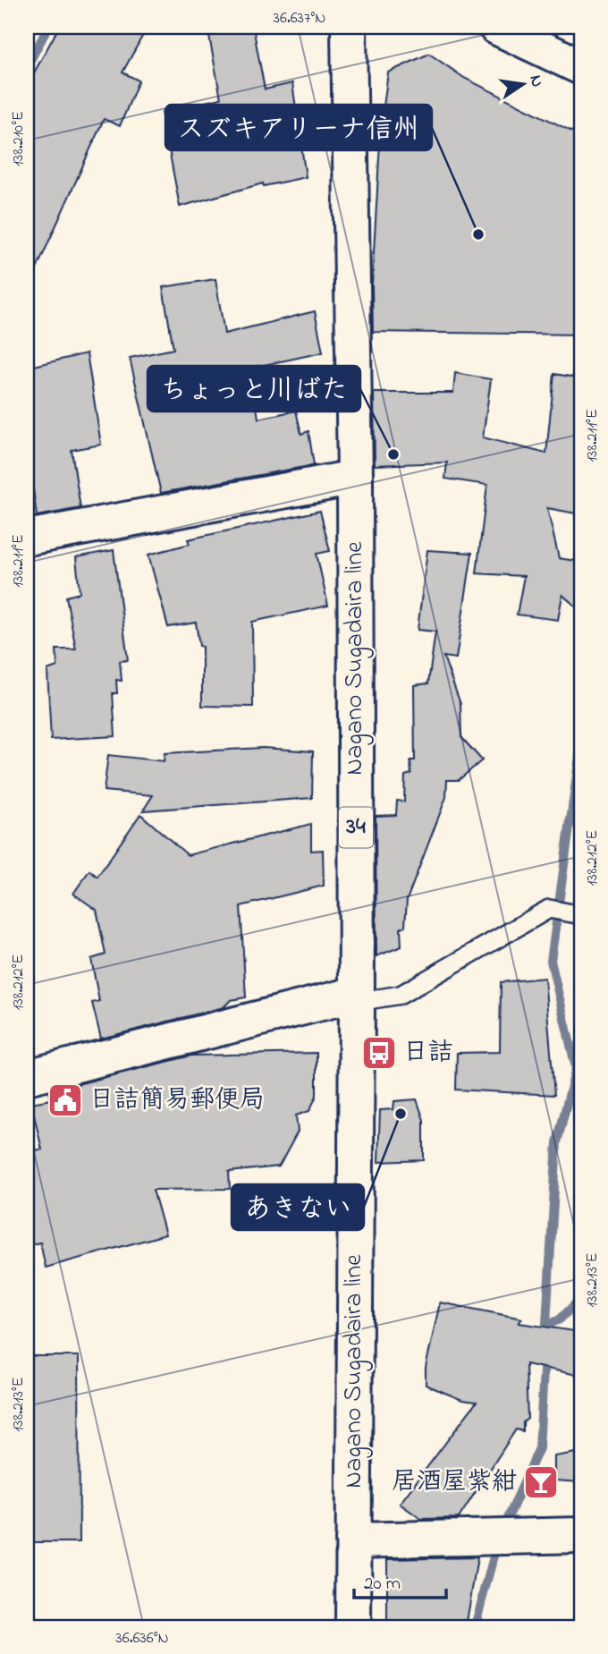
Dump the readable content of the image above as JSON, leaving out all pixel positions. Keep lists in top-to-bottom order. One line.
{"streets":{"main road":["Nagano Sugadaira line","34"]},"places":{"other":["スズキアリーナ信州","ちょっと川ばた","あきない"],"bus stop":["日詰"],"public building":["日詰簡易郵便局"],"bar":["居酒屋紫紺"]},"scale_bar":"20 m","north":"right","coordinates":["36.637°N","138.210°E","138.211°E","138.212°E","138.213°E","36.636°N"]}
